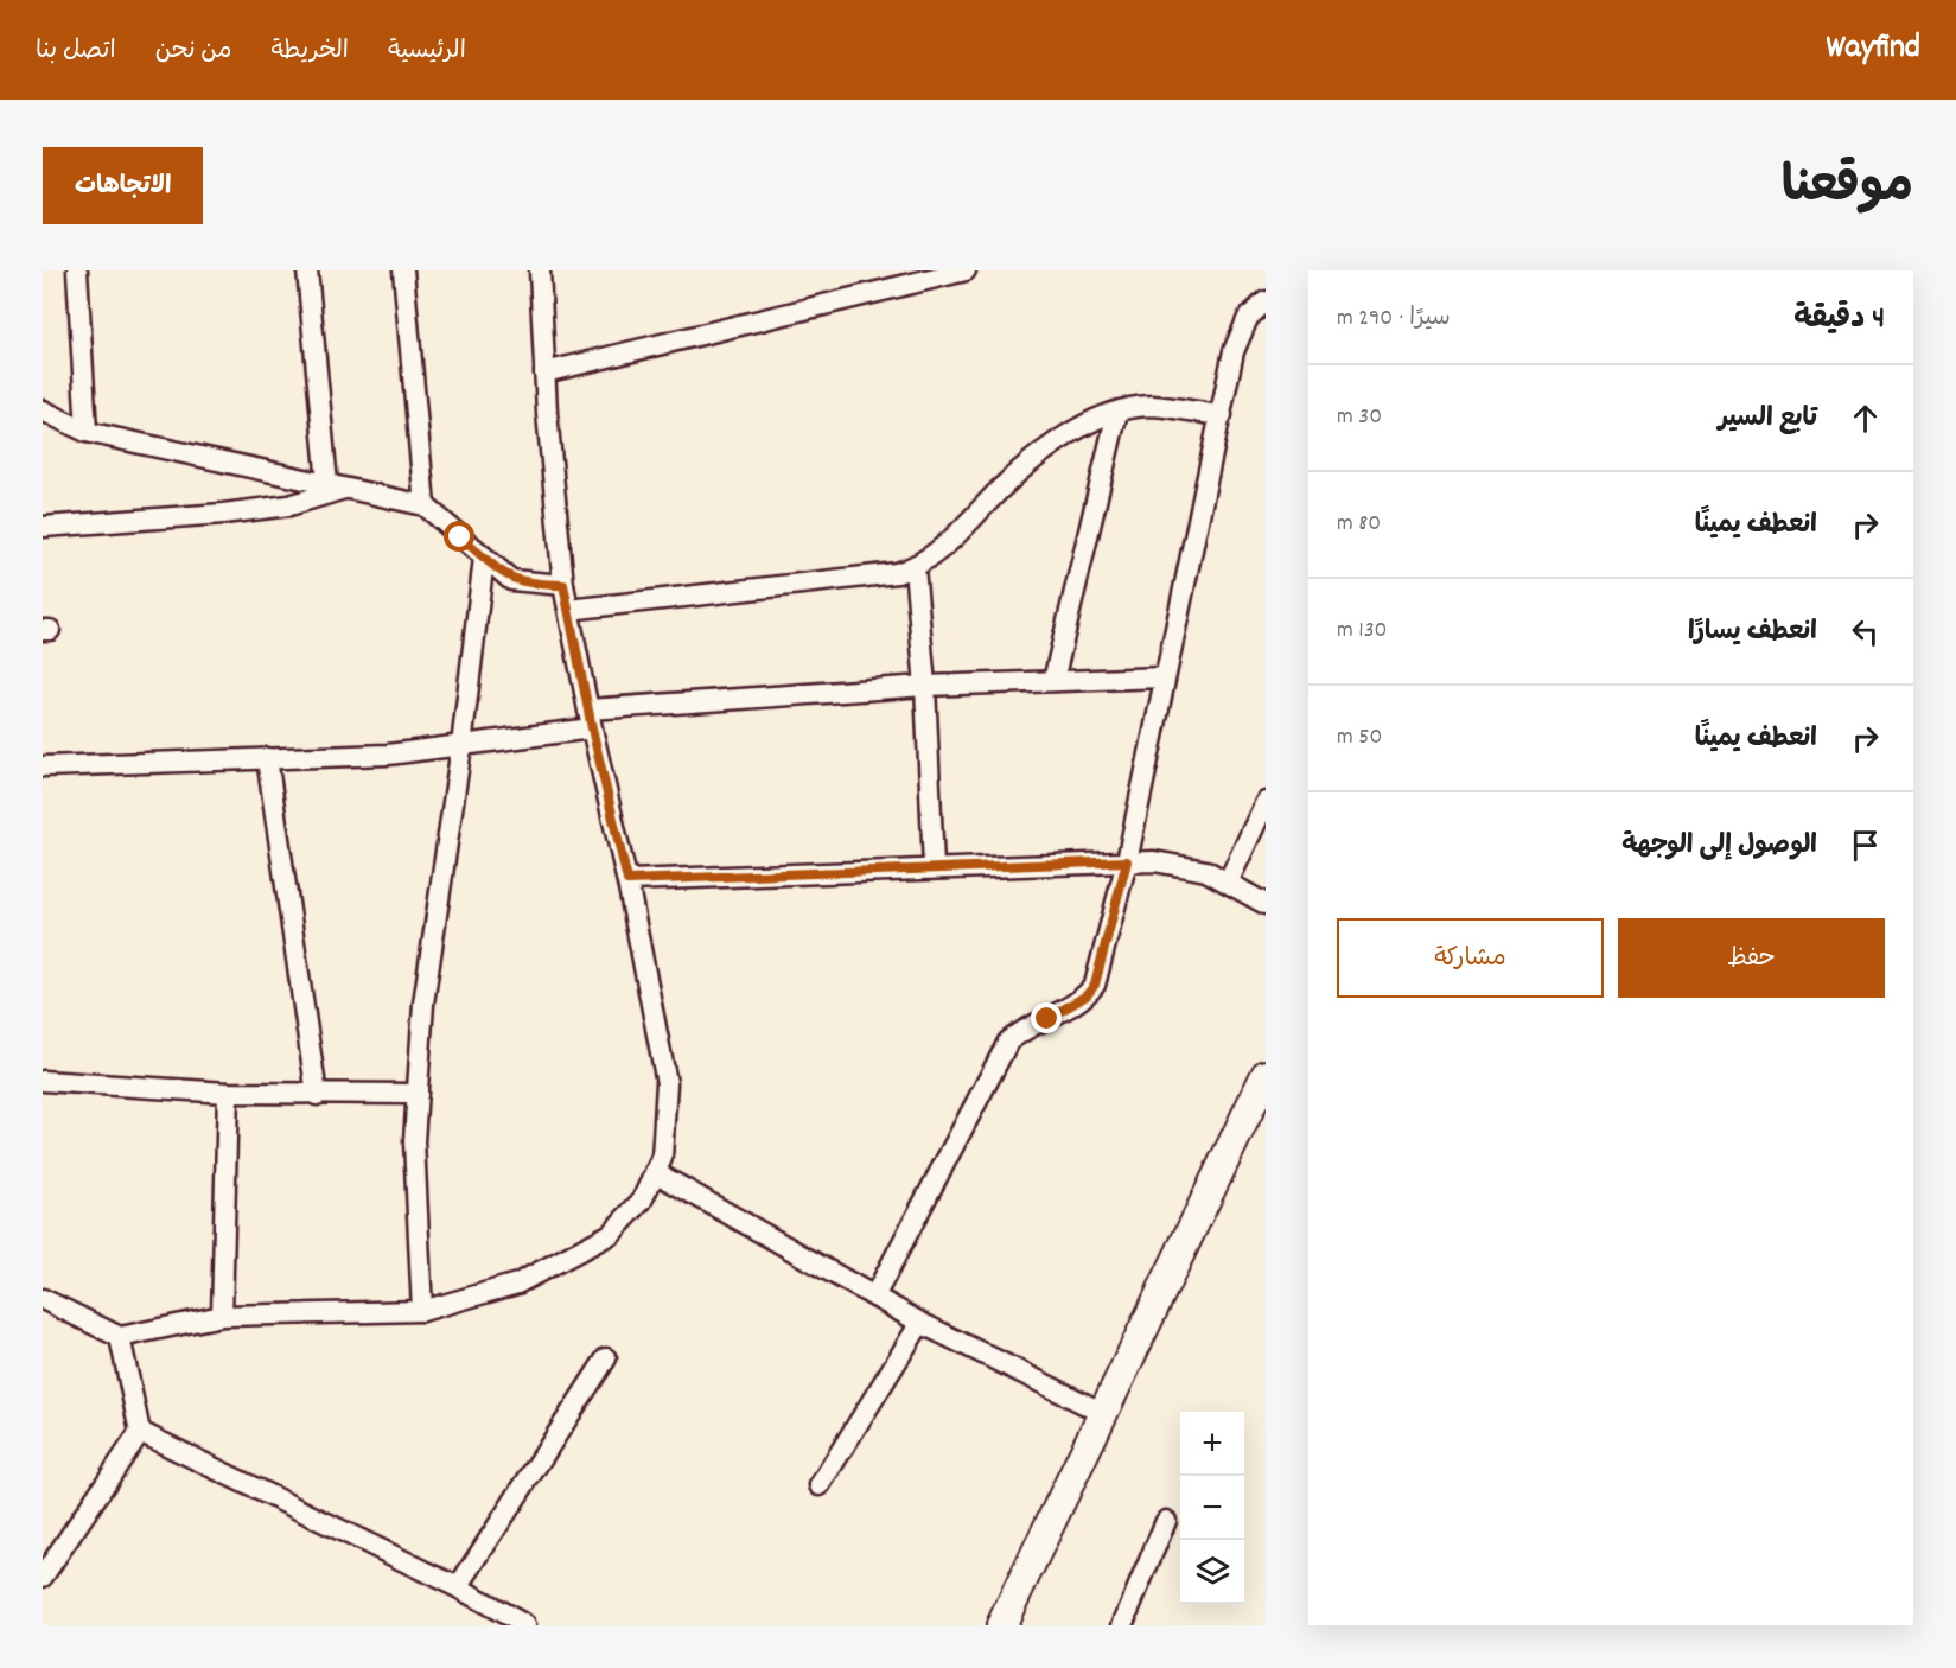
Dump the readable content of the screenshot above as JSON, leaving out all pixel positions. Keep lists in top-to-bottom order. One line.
{"page":{"header":"Wayfind","nav":["الرئيسية","الخريطة","من نحن","اتصل بنا"],"title":"موقعنا","buttons":["الاتجاهات",["حفظ","مشاركة"]],"heading":["4 دقيقة","سيرًا · 290 m"],"list":[["تابع السير","30 m"],["انعطف يمينًا","80 m"],["انعطف يسارًا","130 m"],["انعطف يمينًا","50 m"],"الوصول إلى الوجهة"],"map_buttons":["+","−"]}}
